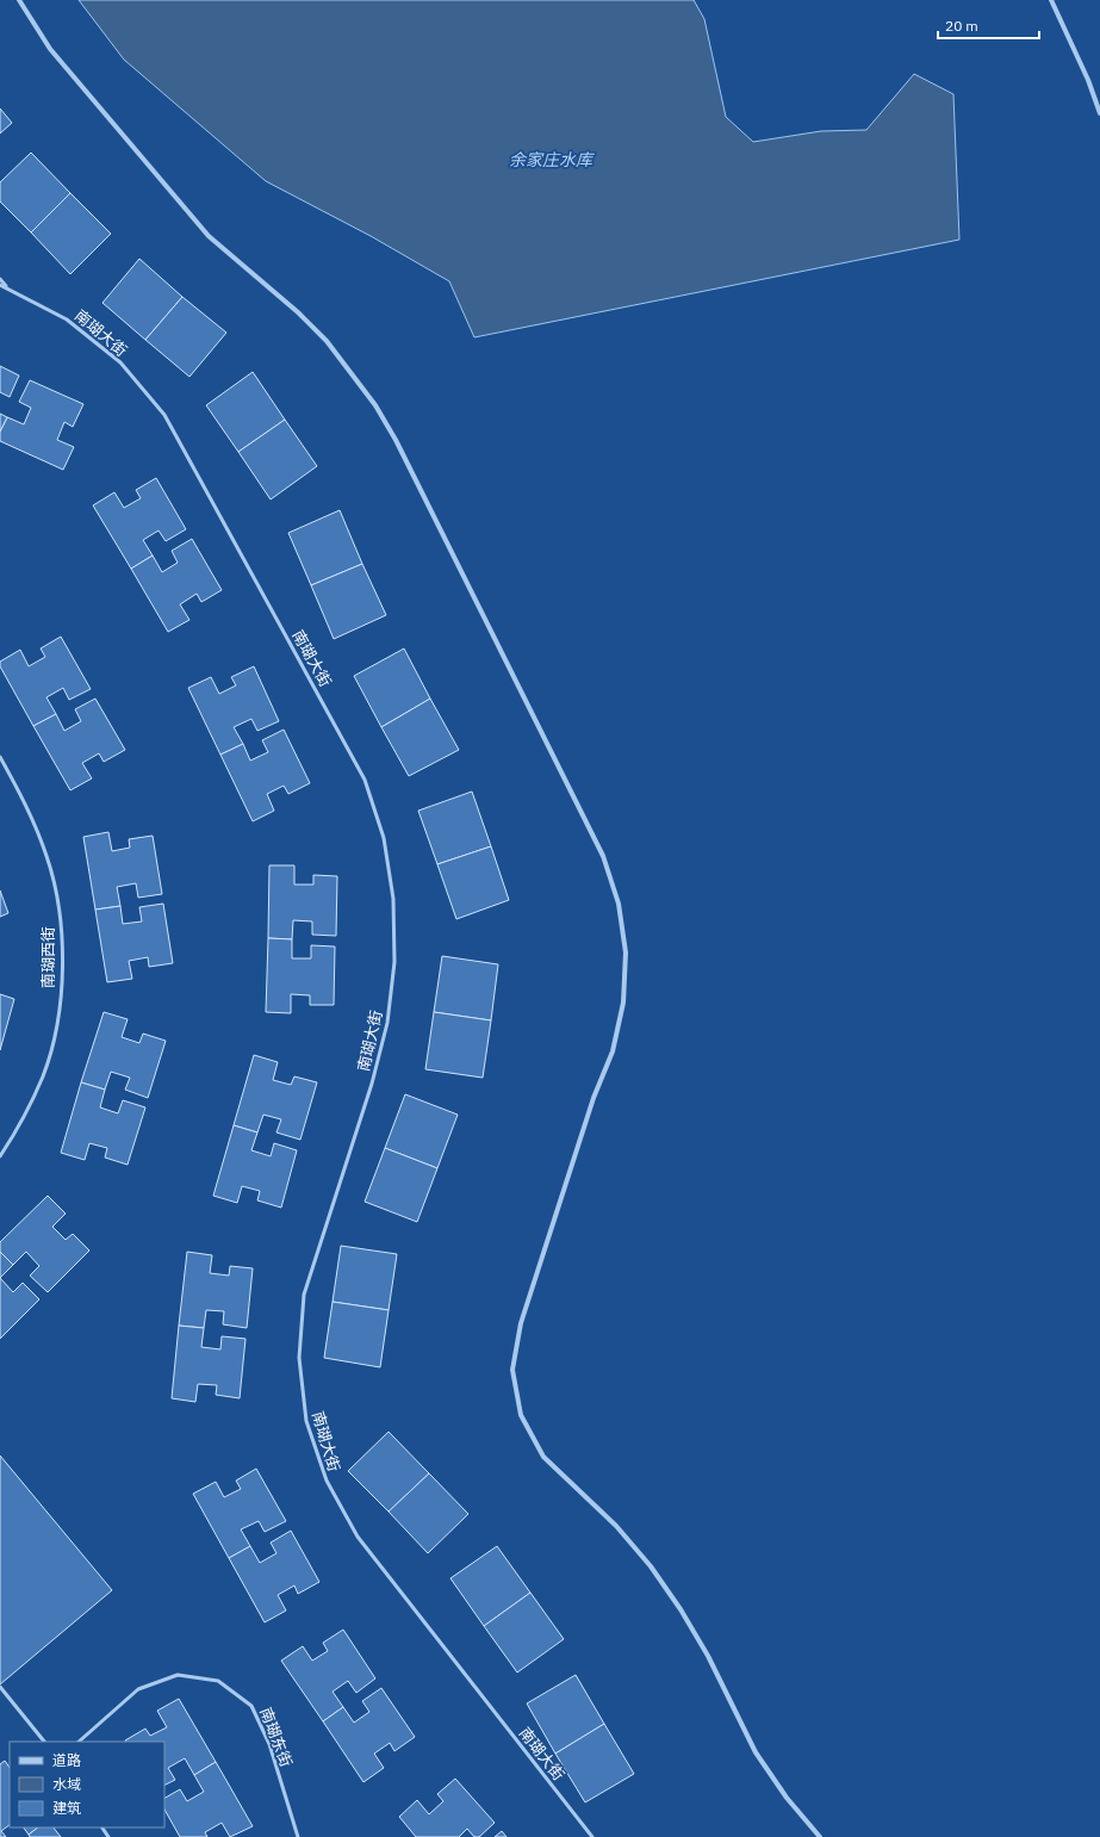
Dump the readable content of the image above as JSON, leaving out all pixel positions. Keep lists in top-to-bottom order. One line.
{"streets":{"lane":["南瑚大街","南瑚西街","南瑚东街"]},"water":["余家庄水库"],"legend":["道路","水域","建筑"],"scale_bar":"20 m"}
